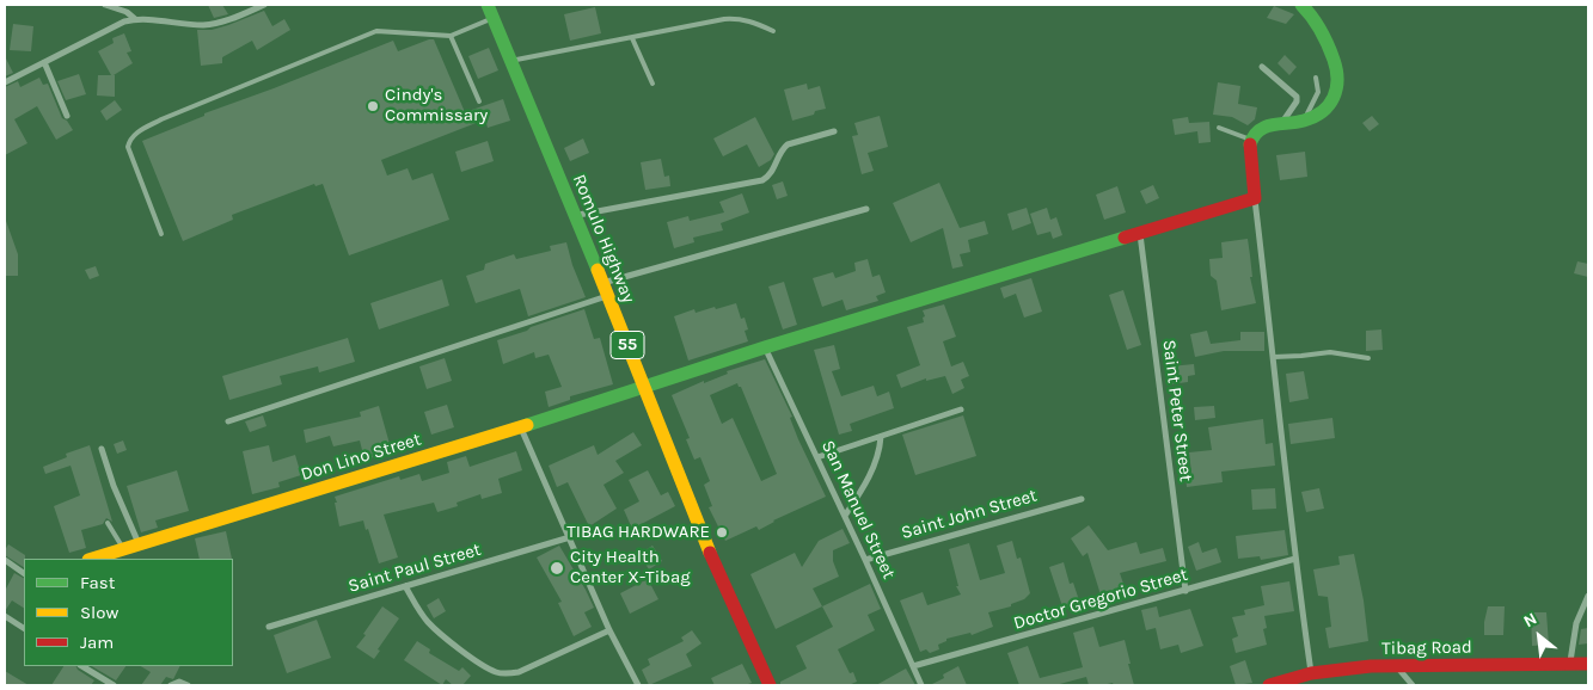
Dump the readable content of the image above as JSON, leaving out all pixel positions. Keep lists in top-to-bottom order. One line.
{"streets":{"main road":["Romulo Highway","55","Don Lino Street","Tibag Road"],"street":["Saint Peter Street","San Manuel Street","Saint John Street","Saint Paul Street","Doctor Gregorio Street"]},"crossings":[["Romulo Highway","Don Lino Street"],["Saint Peter Street","Don Lino Street"],["Saint Peter Street","Doctor Gregorio Street"],["Don Lino Street","San Manuel Street"],["San Manuel Street","Saint John Street"],["San Manuel Street","Doctor Gregorio Street"]],"places":["Cindy's Commissary","TIBAG HARDWARE","City Health Center X-Tibag"],"legend":["Fast","Slow","Jam"],"north":"top left"}
